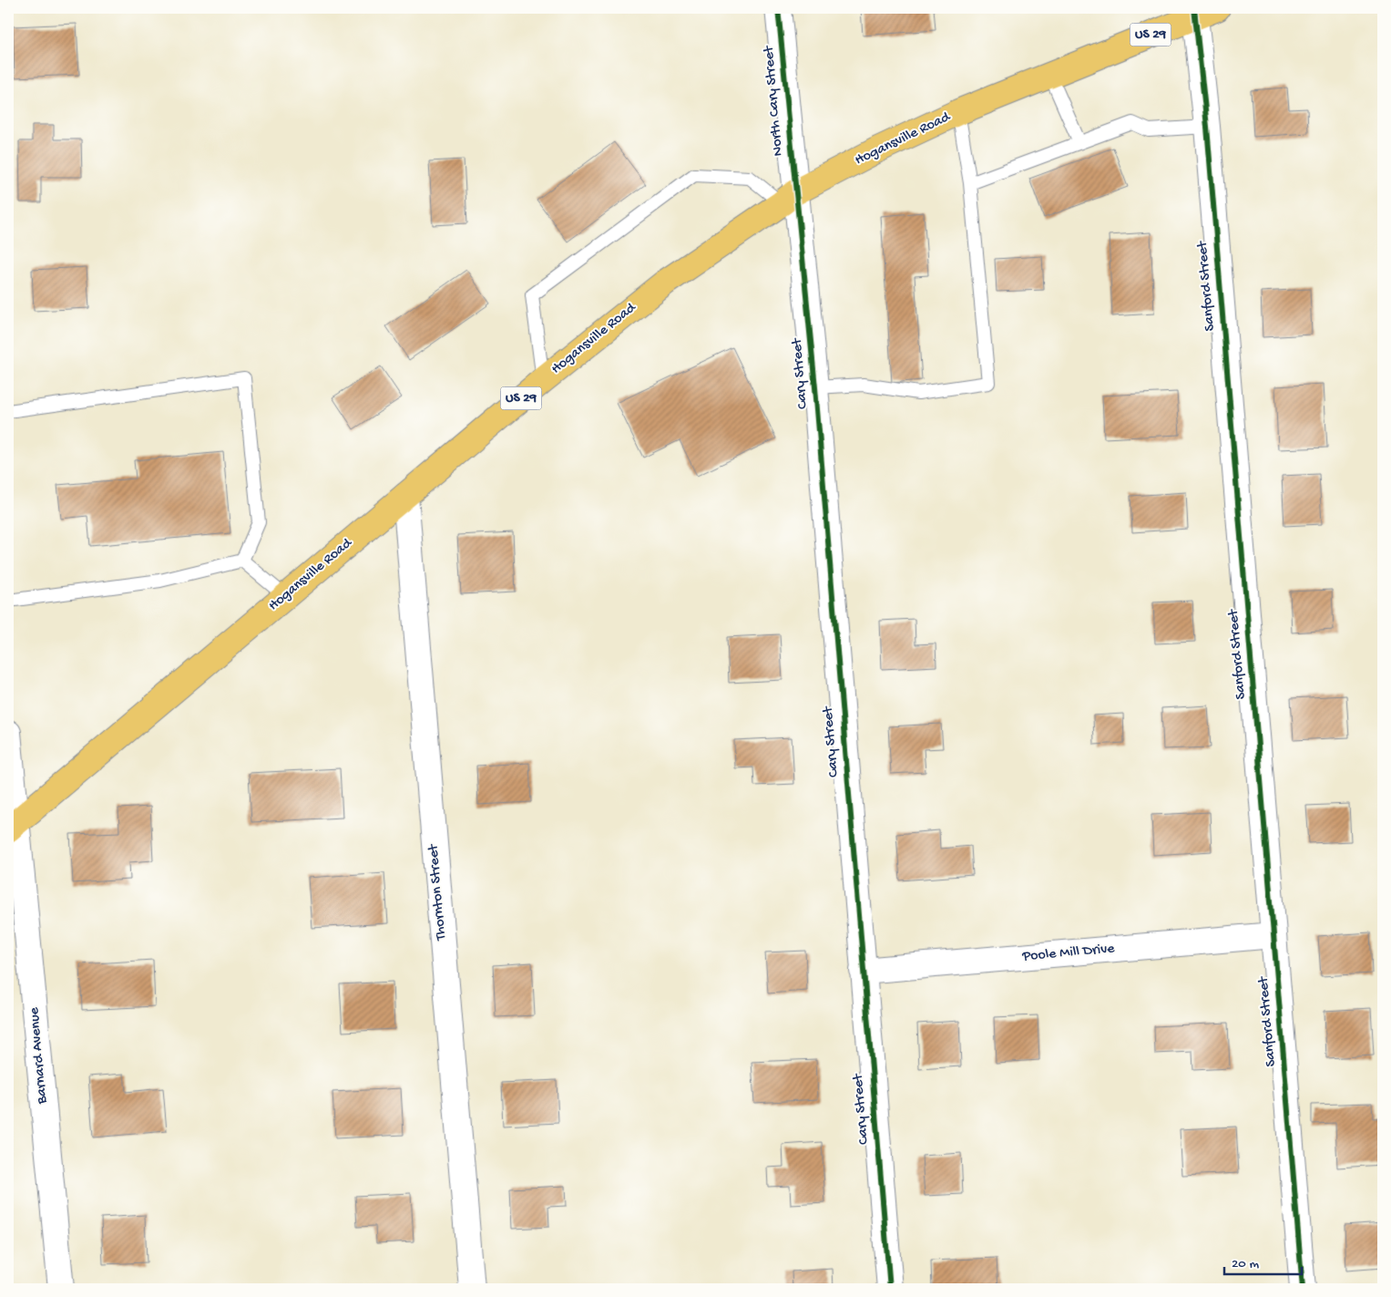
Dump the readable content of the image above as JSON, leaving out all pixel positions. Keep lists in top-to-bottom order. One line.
{"streets":{"main road":["US 29","Hogansville Road"],"street":["North Cary Street","Sanford Street","Cary Street","Thornton Street","Poole Mill Drive","Barnard Avenue"]},"crossings":[["North Cary Street","Hogansville Road"],["North Cary Street","Cary Street"],["Hogansville Road","Sanford Street"],["Hogansville Road","Cary Street"],["Hogansville Road","Thornton Street"],["Hogansville Road","Barnard Avenue"],["Sanford Street","Poole Mill Drive"],["Cary Street","Poole Mill Drive"]],"scale_bar":"20 m"}
